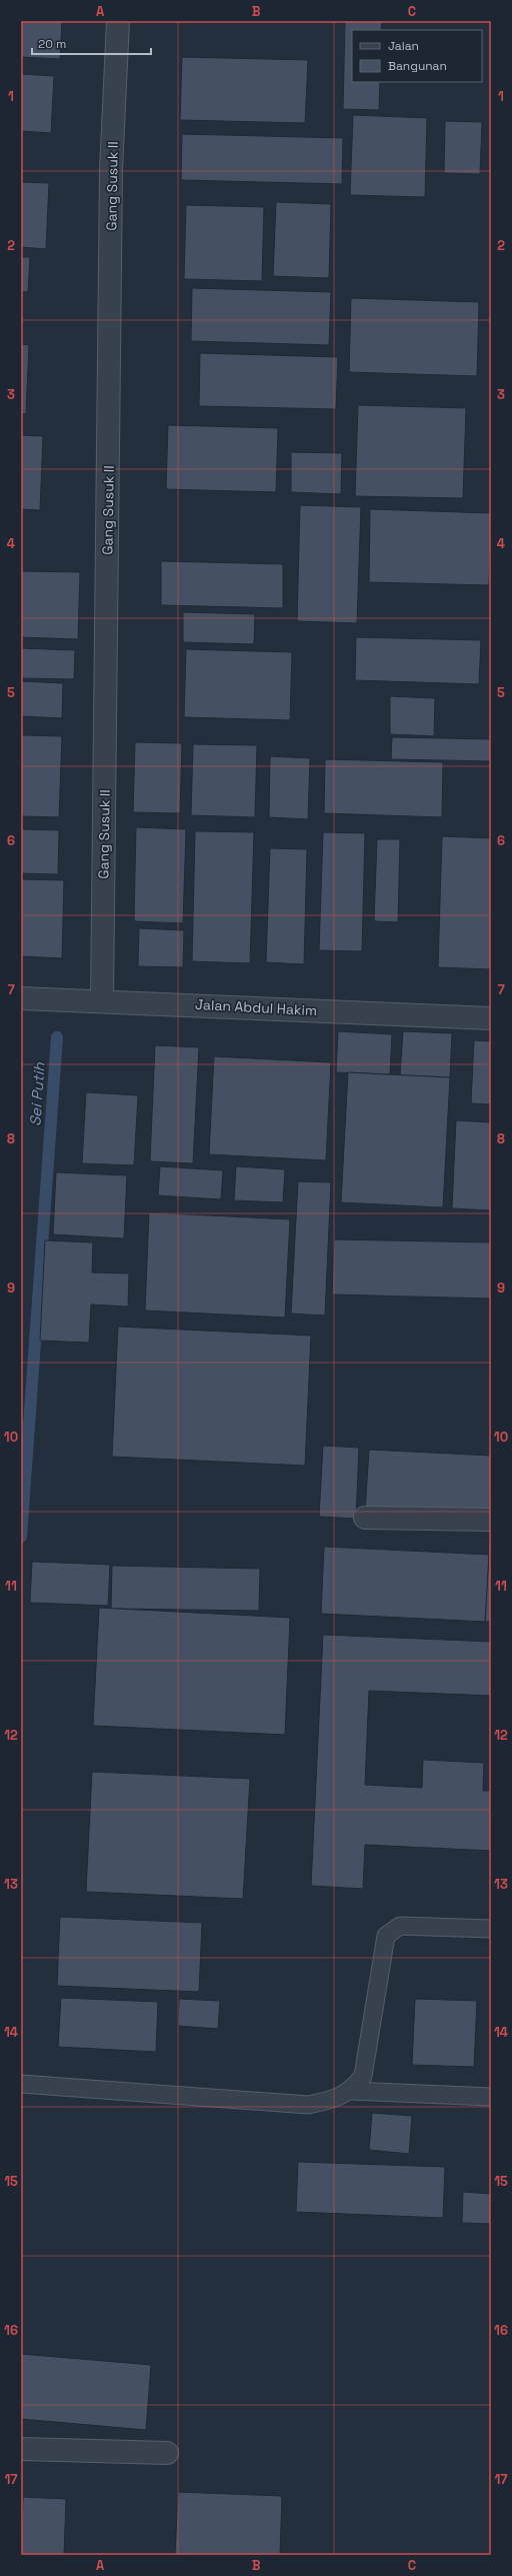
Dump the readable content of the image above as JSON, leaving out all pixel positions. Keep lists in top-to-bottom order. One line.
{"streets":{"street":["Gang Susuk II","Jalan Abdul Hakim"]},"crossings":[["Gang Susuk II","Jalan Abdul Hakim"]],"water":["Sei Putih"],"legend":["Jalan","Bangunan"],"scale_bar":"20 m","grid":{"columns":["A","B","C"],"rows":["1","2","3","4","5","6","7","8","9","10","11","12","13","14","15","16","17"]}}
